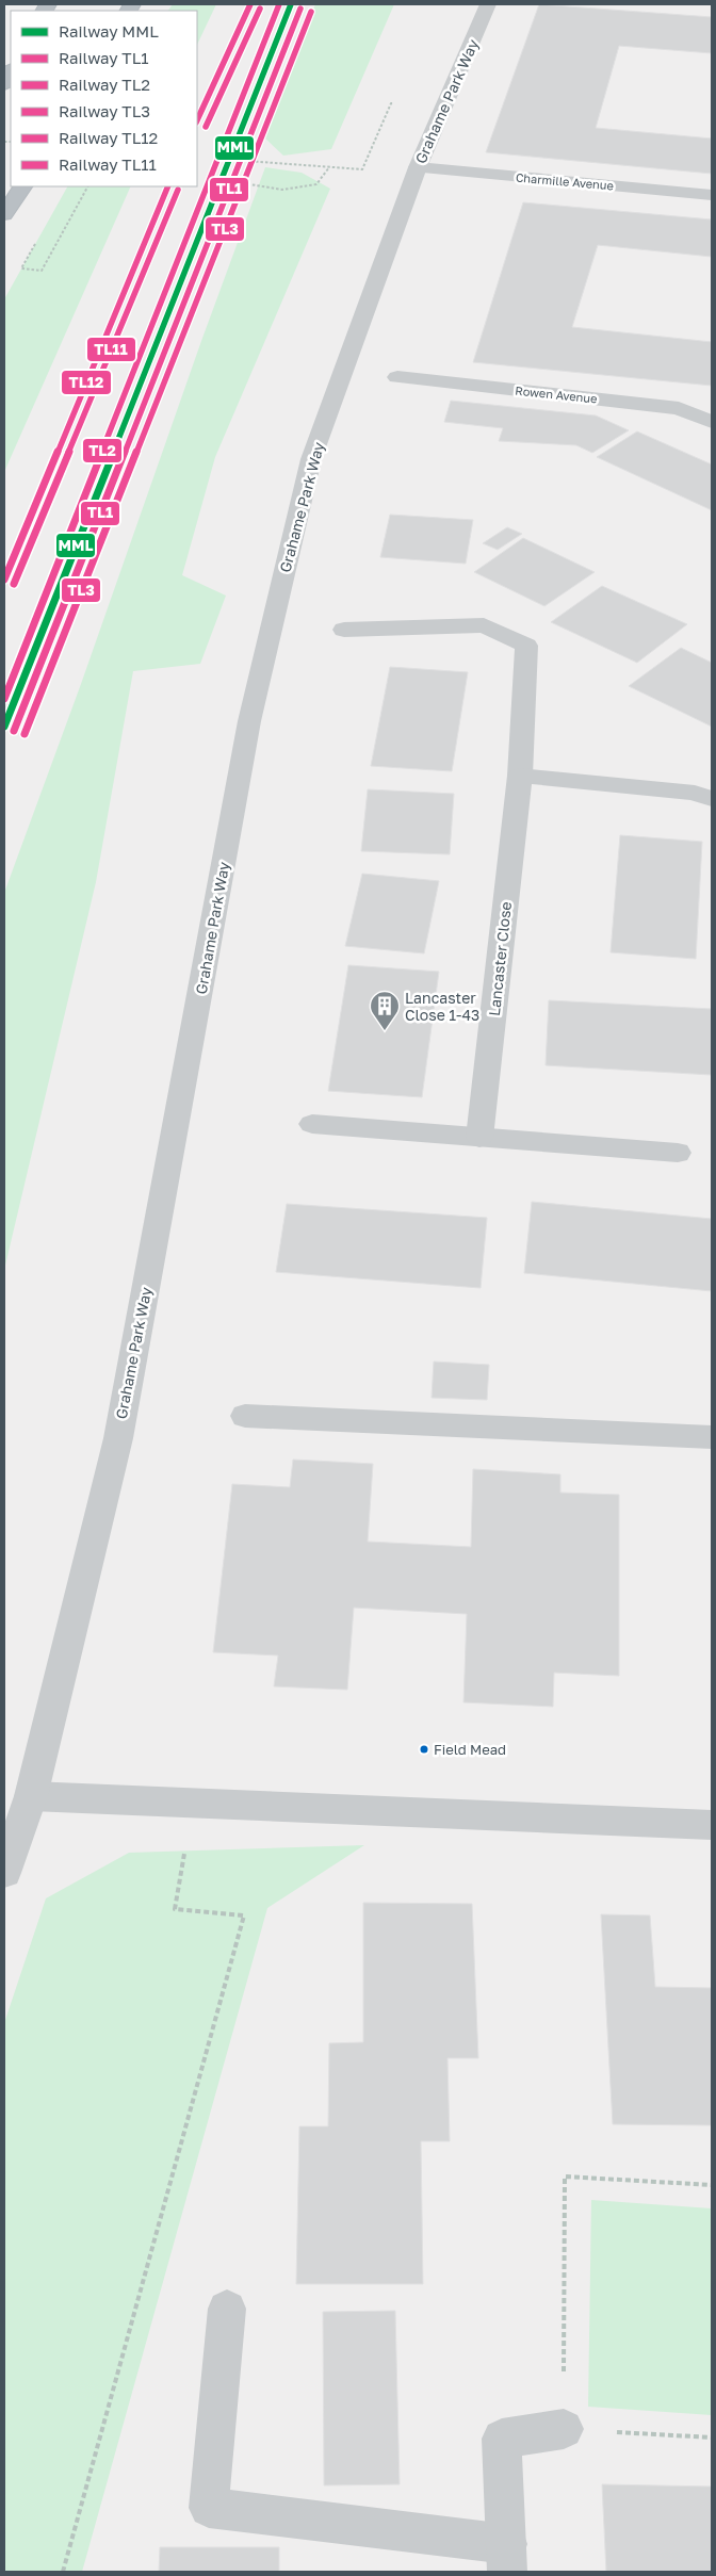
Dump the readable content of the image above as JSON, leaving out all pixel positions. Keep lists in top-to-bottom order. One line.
{"streets":{"street":["Grahame Park Way","Charmille Avenue","Rowen Avenue","Lancaster Close"]},"crossings":[["Grahame Park Way","Charmille Avenue"]],"places":{"building":["Lancaster Close 1-43"],"other":["Field Mead"]},"lines":["rail line MML","rail line TL2","rail line TL12","rail line TL1","rail line TL11","rail line TL3"],"legend":["Railway MML","Railway TL1","Railway TL2","Railway TL3","Railway TL12","Railway TL11"]}
